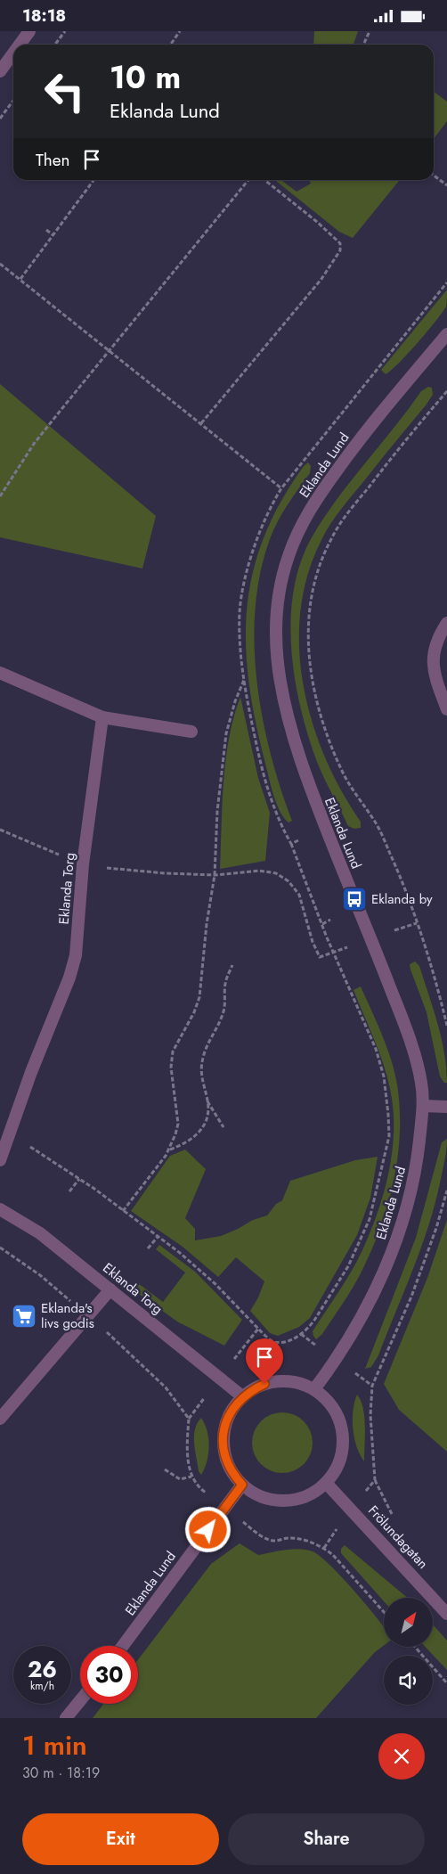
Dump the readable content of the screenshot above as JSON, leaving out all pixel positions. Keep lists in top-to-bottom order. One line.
{"streets":{"street":["Eklanda Lund","Eklanda Torg","Frölundagatan"]},"crossings":[["Eklanda Lund","Eklanda Torg"],["Eklanda Lund","Frölundagatan"],["Eklanda Torg","Frölundagatan"]],"places":{"bus stop":["Eklanda by"],"supermarket":["Eklanda's livs godis"]},"north":"top right","page":{"status":"18:18","turn":["10 m","Eklanda Lund"],"then":"Then","speed":"26 km/h","limit":"30","heading":["1 min","30 m · 18:19"],"buttons":["Exit","Share"]}}
